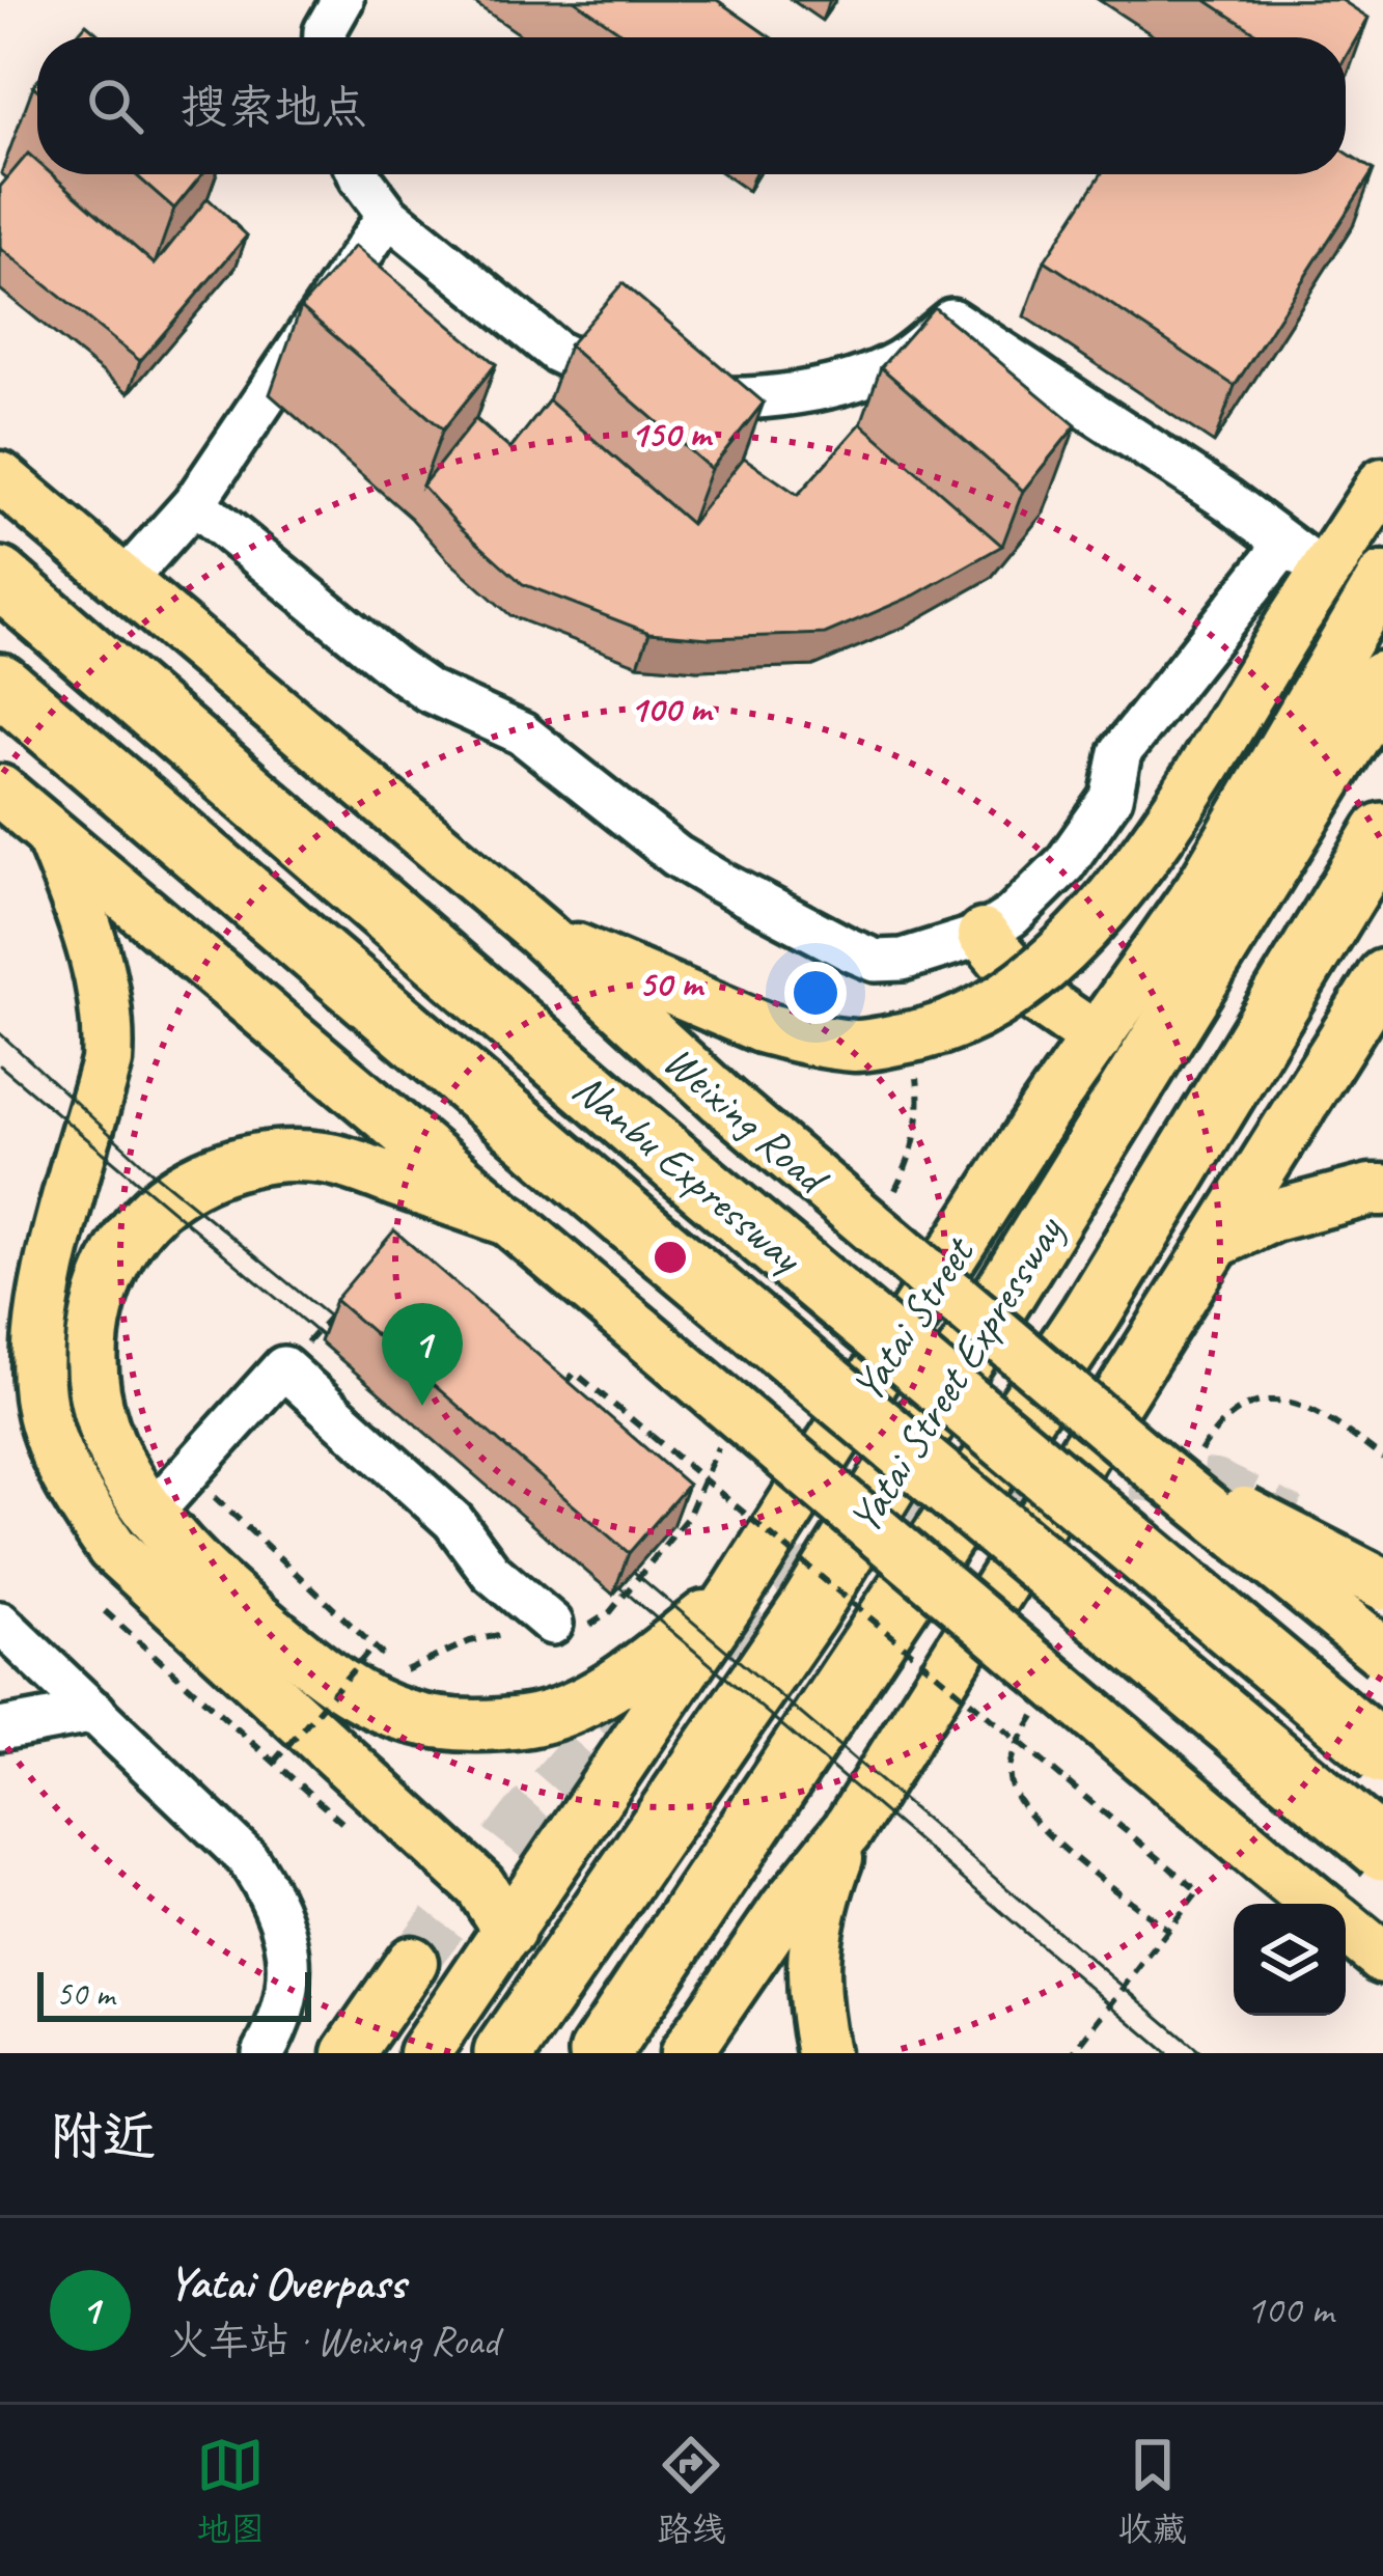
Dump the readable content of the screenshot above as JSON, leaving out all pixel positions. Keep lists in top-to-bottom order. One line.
{"streets":{"highway":["Nanbu Expressway","Yatai Street Expressway"],"main road":["Weixing Road","Yatai Street"]},"scale_bar":"50 m","page":{"search":"搜索地点","pins":"1","scale":"50 m","heading":"附近","list":[{"mark":"1","name":"Yatai Overpass","note":"火车站 · Weixing Road","value":"100 m"}],"nav":["地图","路线","收藏"]},"rings":["150 m","100 m","50 m"]}
